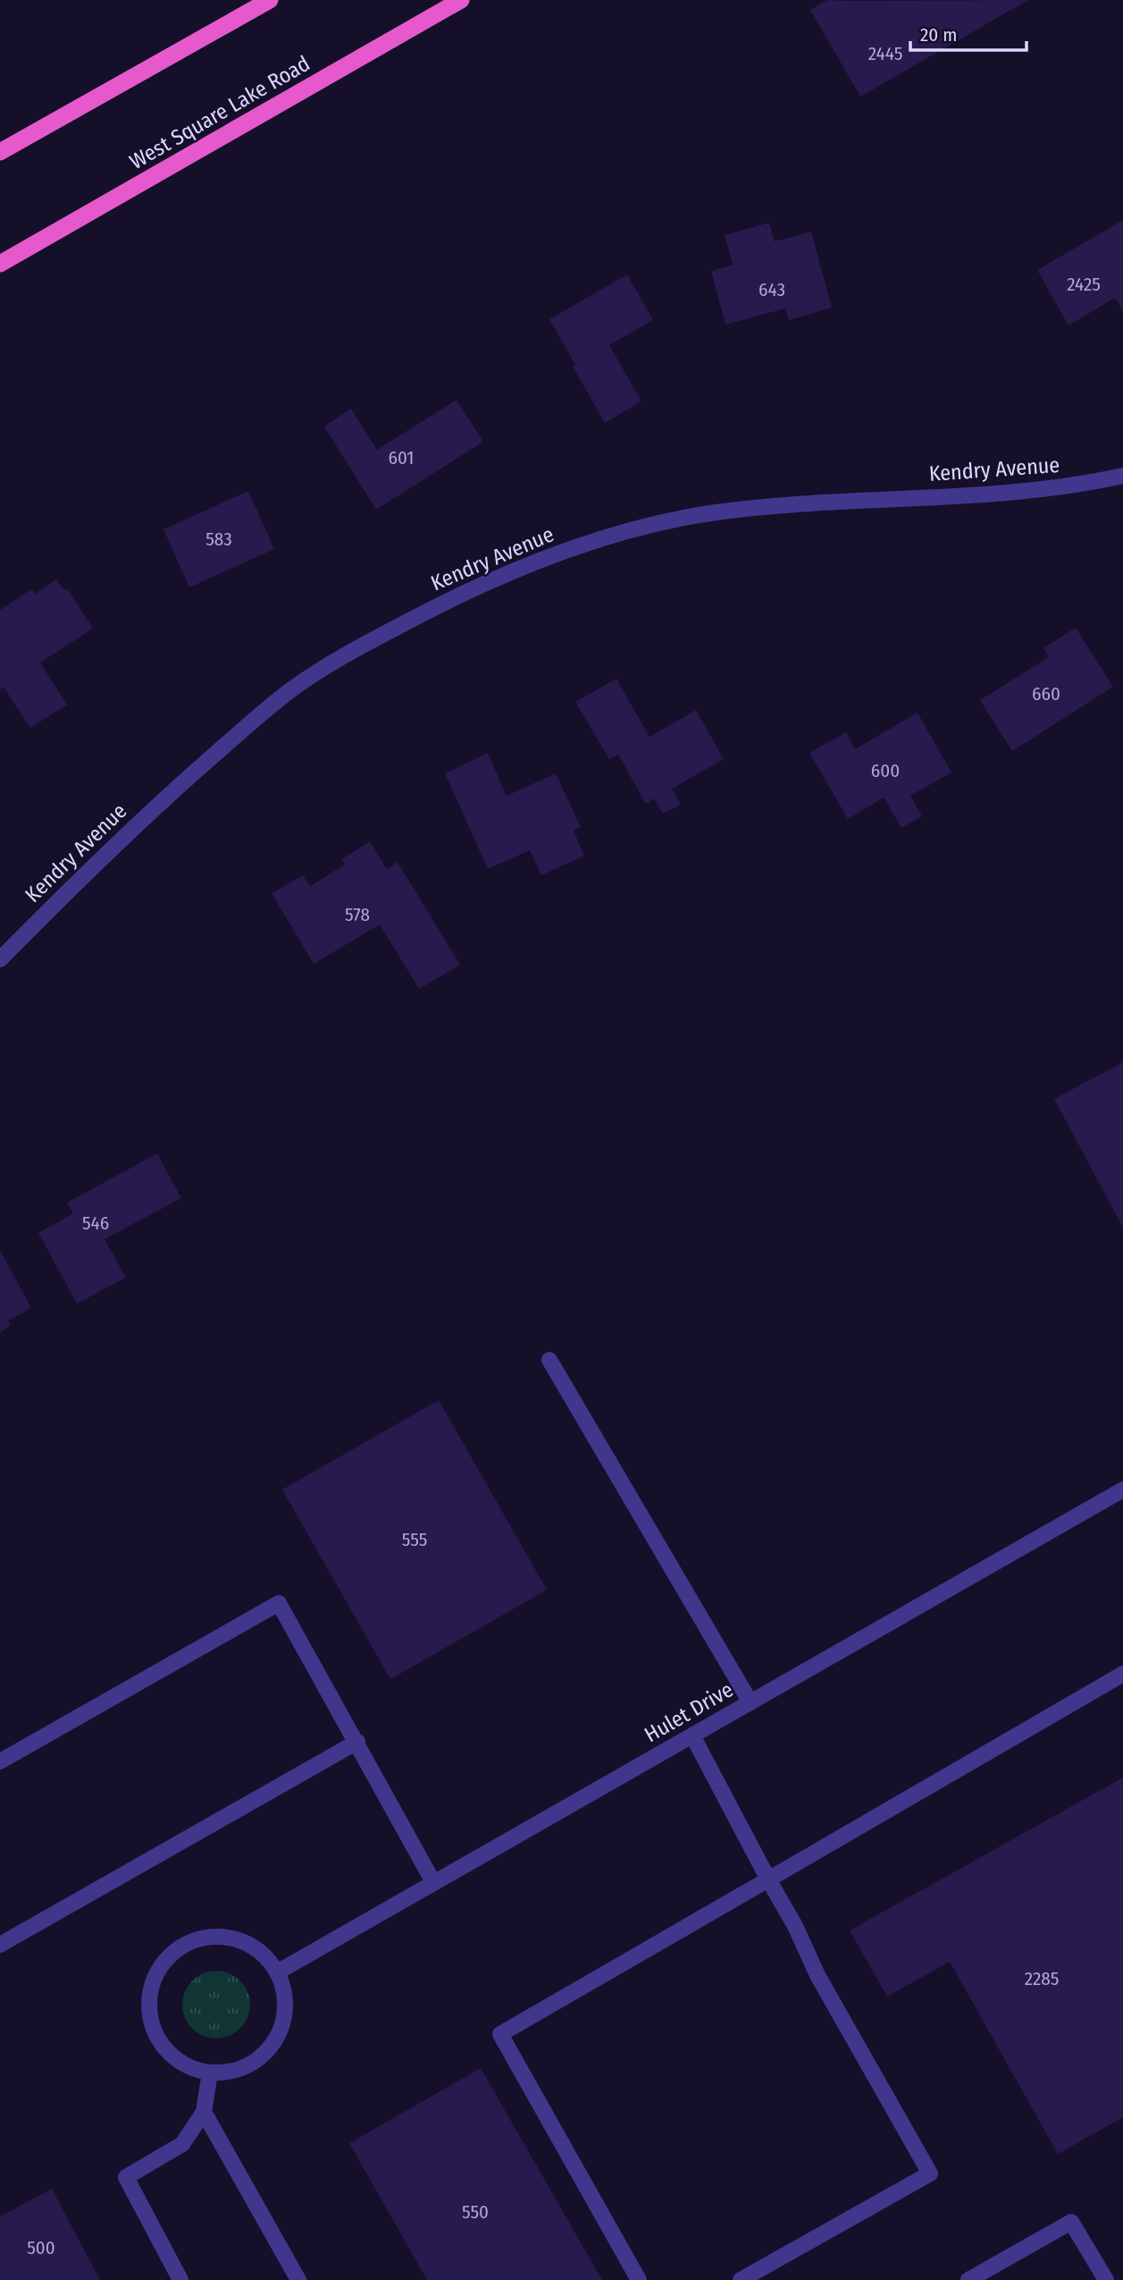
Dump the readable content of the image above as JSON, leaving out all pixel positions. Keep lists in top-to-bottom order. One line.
{"streets":{"highway":["West Square Lake Road"],"street":["Kendry Avenue","Hulet Drive"]},"house_numbers":["2445","2425","643","601","583","660","600","578","546","555","2285","550","500"],"scale_bar":"20 m"}
